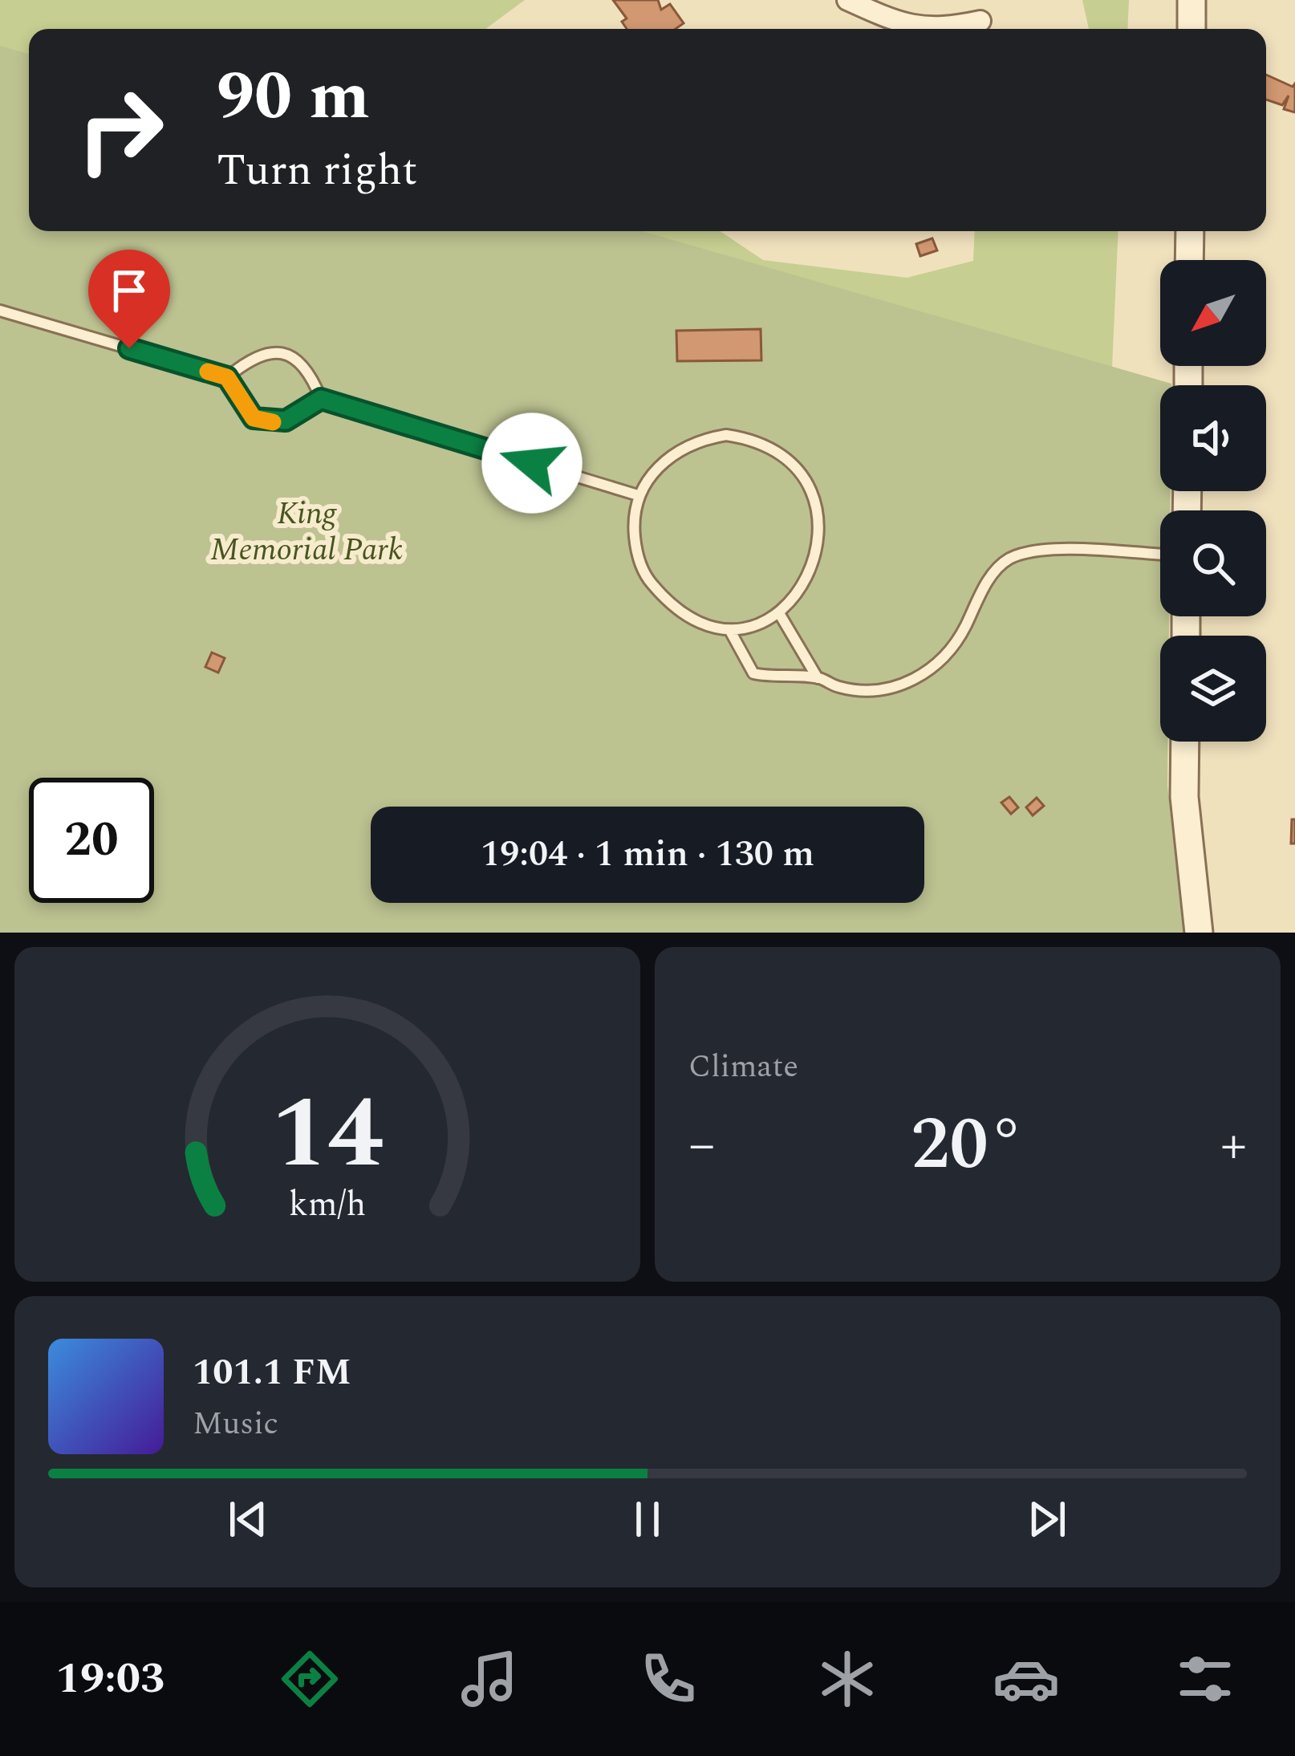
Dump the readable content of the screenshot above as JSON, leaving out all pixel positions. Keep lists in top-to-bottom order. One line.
{"parks":["King Memorial Park"],"north":"bottom left","page":{"turn":["90 m","Turn right"],"limit":"20","trip":"19:04 · 1 min · 130 m","tile":"Climate","heat":["−","20°","+"],"song":["101.1 FM","Music"],"tabs":"19:03","gauge":["14","km/h"]}}
